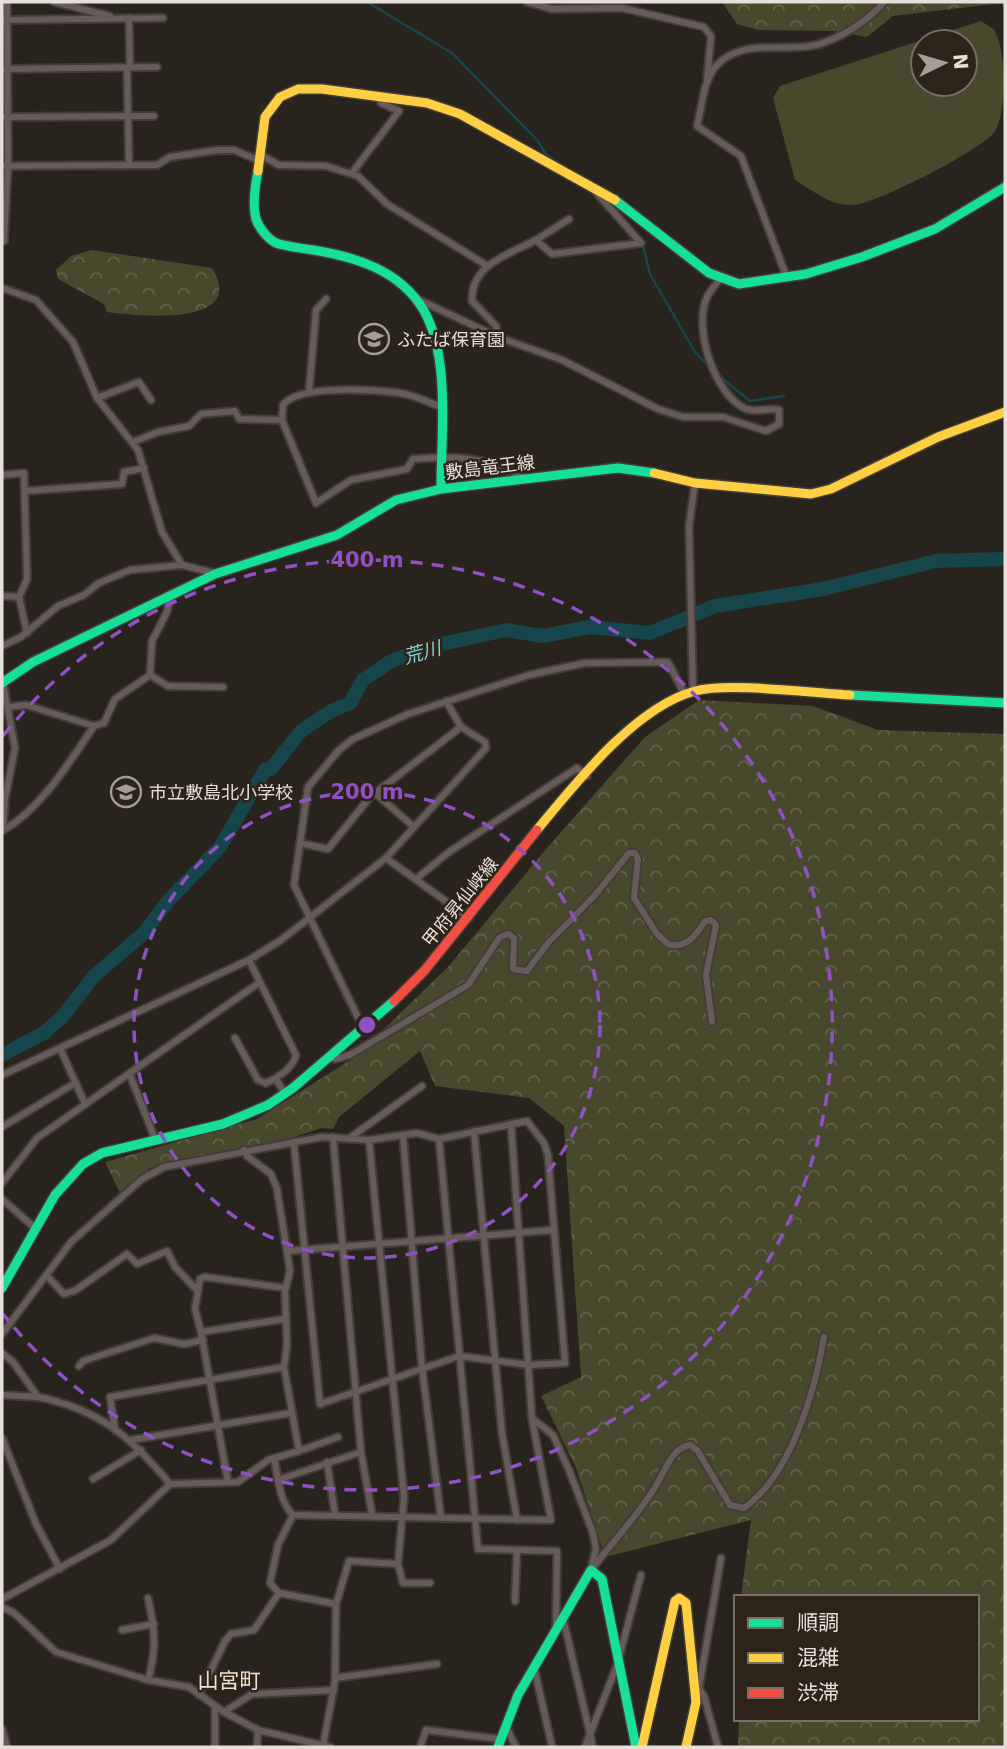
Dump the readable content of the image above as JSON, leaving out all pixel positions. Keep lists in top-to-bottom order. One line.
{"streets":{"main road":["敷島竜王線","甲府昇仙峡線"]},"districts":["山宮町"],"water":["荒川"],"places":{"school or university":["ふたば保育園","市立敷島北小学校"]},"legend":["順調","混雑","渋滞"],"north":"right","rings":["400 m","200 m"]}
